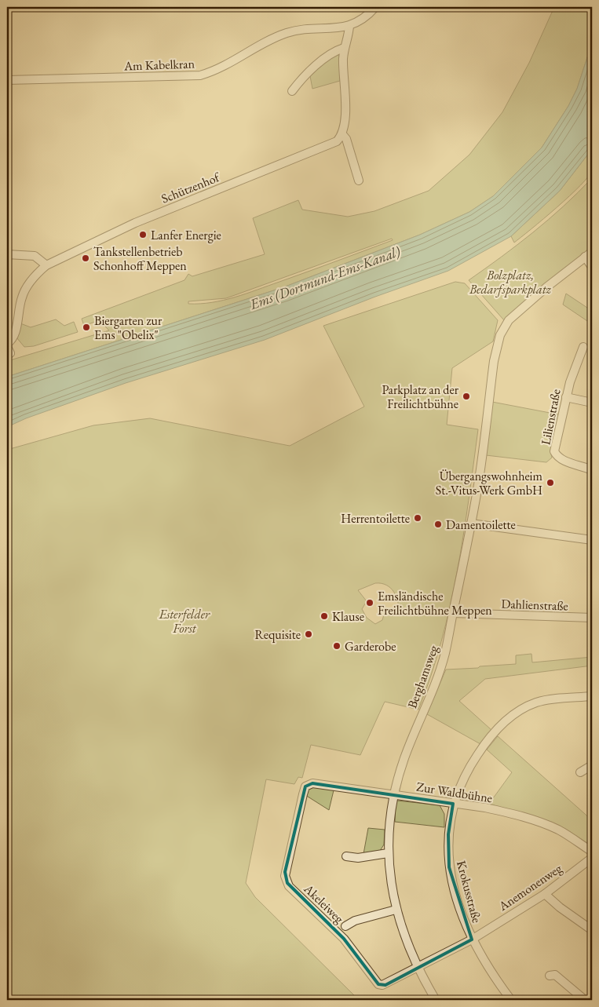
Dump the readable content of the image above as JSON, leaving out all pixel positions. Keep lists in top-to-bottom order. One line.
{"streets":{"street":["Am Kabelkran","Schützenhof","Lilienstraße","Dahlienstraße","Berghamsweg","Zur Waldbühne","Anemonenweg","Krokusstraße","Akeleiweg"]},"crossings":[["Dahlienstraße","Berghamsweg"],["Berghamsweg","Zur Waldbühne"],["Berghamsweg","Anemonenweg"],["Berghamsweg","Akeleiweg"],["Zur Waldbühne","Krokusstraße"],["Zur Waldbühne","Akeleiweg"],["Anemonenweg","Krokusstraße"],["Anemonenweg","Akeleiweg"]],"water":["Ems (Dortmund-Ems-Kanal)"],"parks":["Bolzplatz, Bedarfsparkplatz","Esterfelder Forst"],"places":["Lanfer Energie","Tankstellenbetrieb Schonhoff Meppen","Biergarten zur Ems \"Obelix\"","Parkplatz an der Freilichtbühne","Übergangswohnheim St.-Vitus-Werk GmbH","Herrentoilette","Damentoilette","Emsländische Freilichtbühne Meppen","Klause","Requisite","Garderobe"]}
